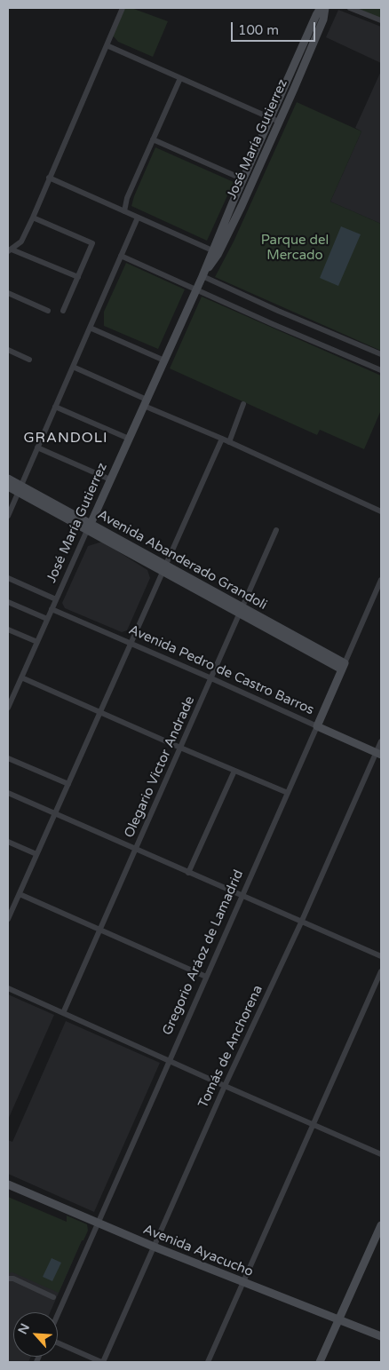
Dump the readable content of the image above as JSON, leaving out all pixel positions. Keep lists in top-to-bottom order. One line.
{"streets":{"street":["José María Gutierrez","Avenida Abanderado Grandoli","Avenida Pedro de Castro Barros","Olegario Victor Andrade","Gregorio Aráoz de Lamadrid","Tomás de Anchorena","Avenida Ayacucho"]},"crossings":[["José María Gutierrez","Avenida Abanderado Grandoli"],["José María Gutierrez","Avenida Pedro de Castro Barros"],["Avenida Abanderado Grandoli","Olegario Victor Andrade"],["Avenida Abanderado Grandoli","Gregorio Aráoz de Lamadrid"],["Avenida Pedro de Castro Barros","Olegario Victor Andrade"],["Avenida Pedro de Castro Barros","Gregorio Aráoz de Lamadrid"],["Avenida Pedro de Castro Barros","Tomás de Anchorena"],["Gregorio Aráoz de Lamadrid","Avenida Ayacucho"],["Tomás de Anchorena","Avenida Ayacucho"]],"districts":["GRANDOLI"],"parks":["Parque del Mercado"],"scale_bar":"100 m","north":"top left"}
